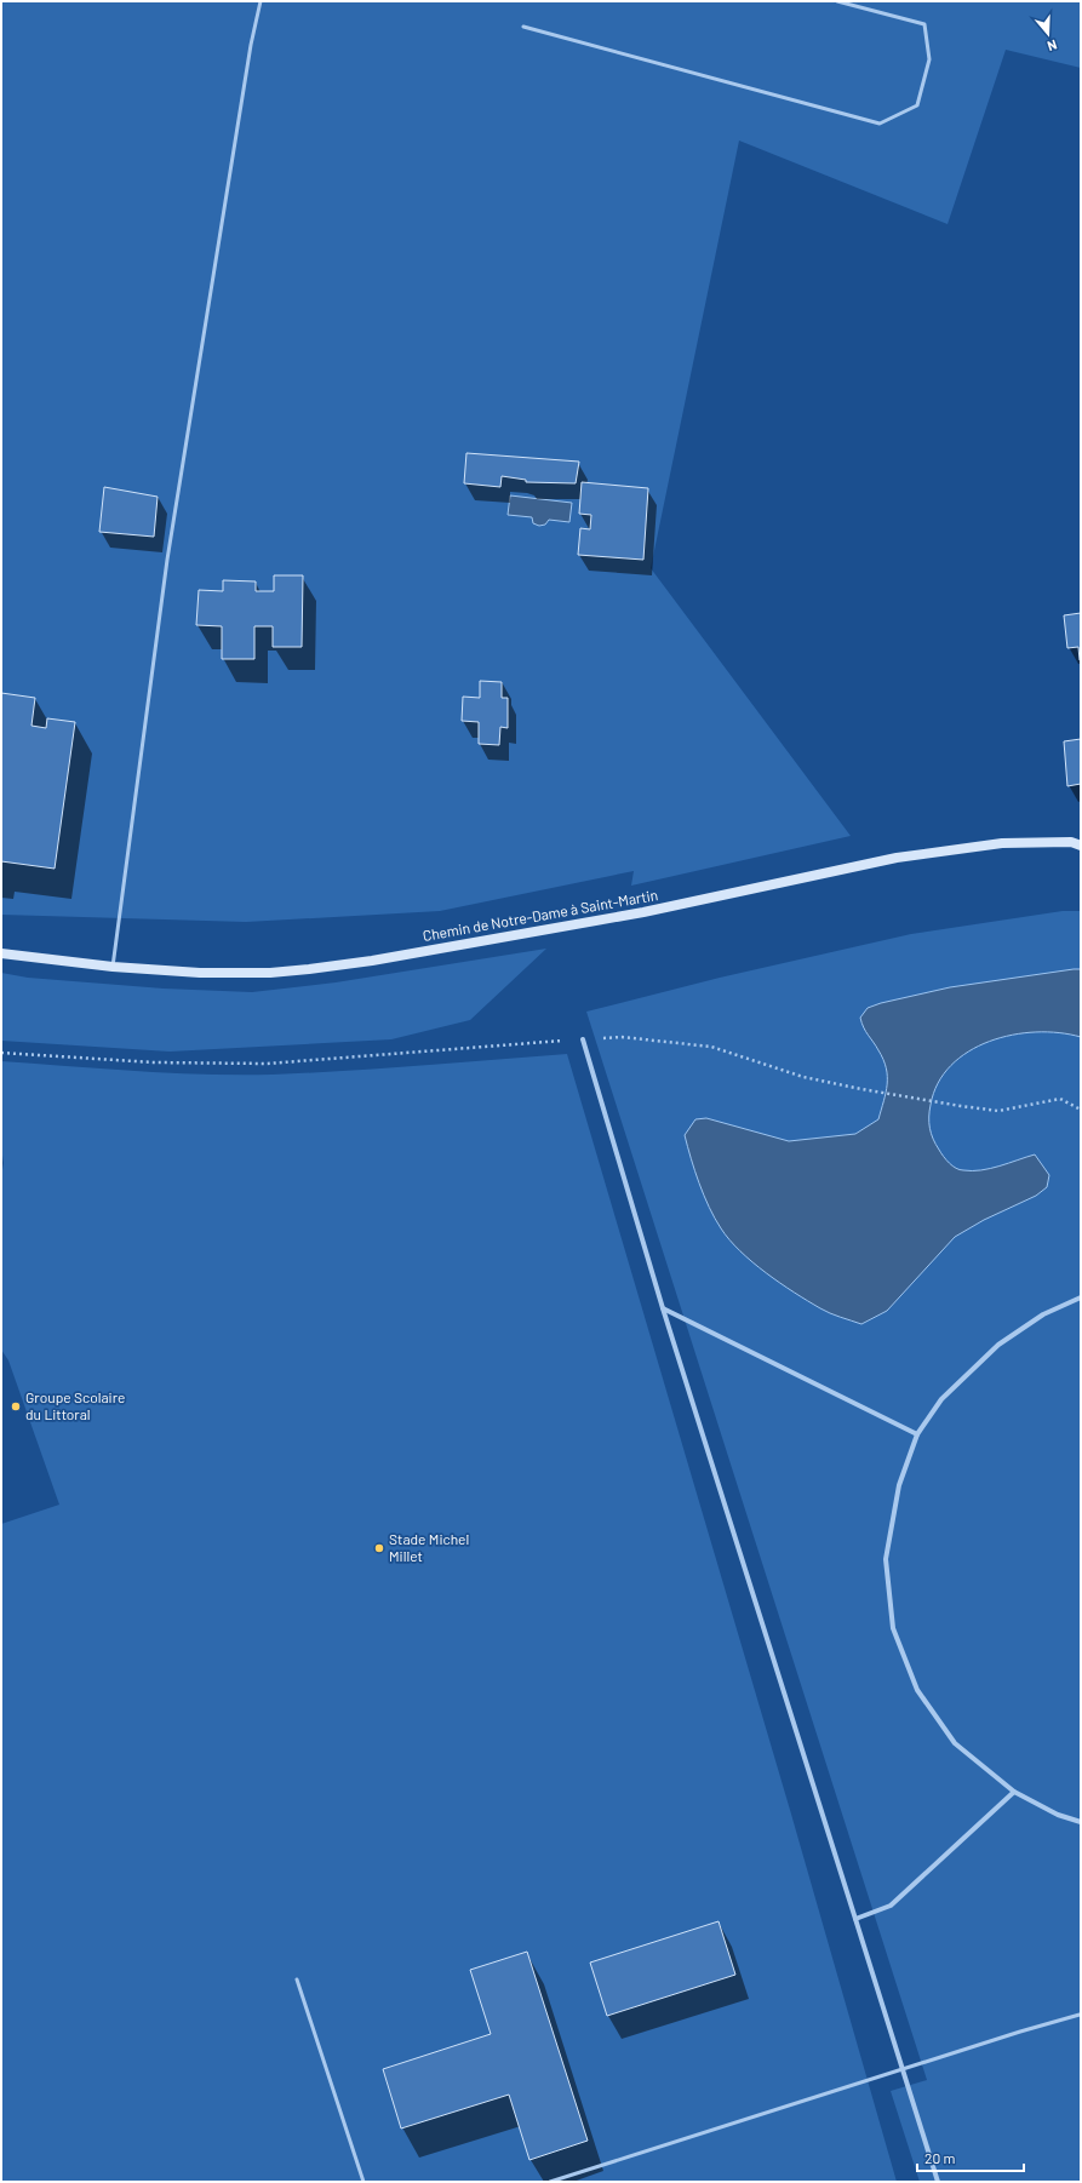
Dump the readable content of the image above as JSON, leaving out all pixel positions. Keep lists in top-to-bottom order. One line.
{"streets":{"street":["Chemin de Notre-Dame à Saint-Martin"]},"places":["Groupe Scolaire du Littoral","Stade Michel Millet"],"scale_bar":"20 m","north":"bottom"}
